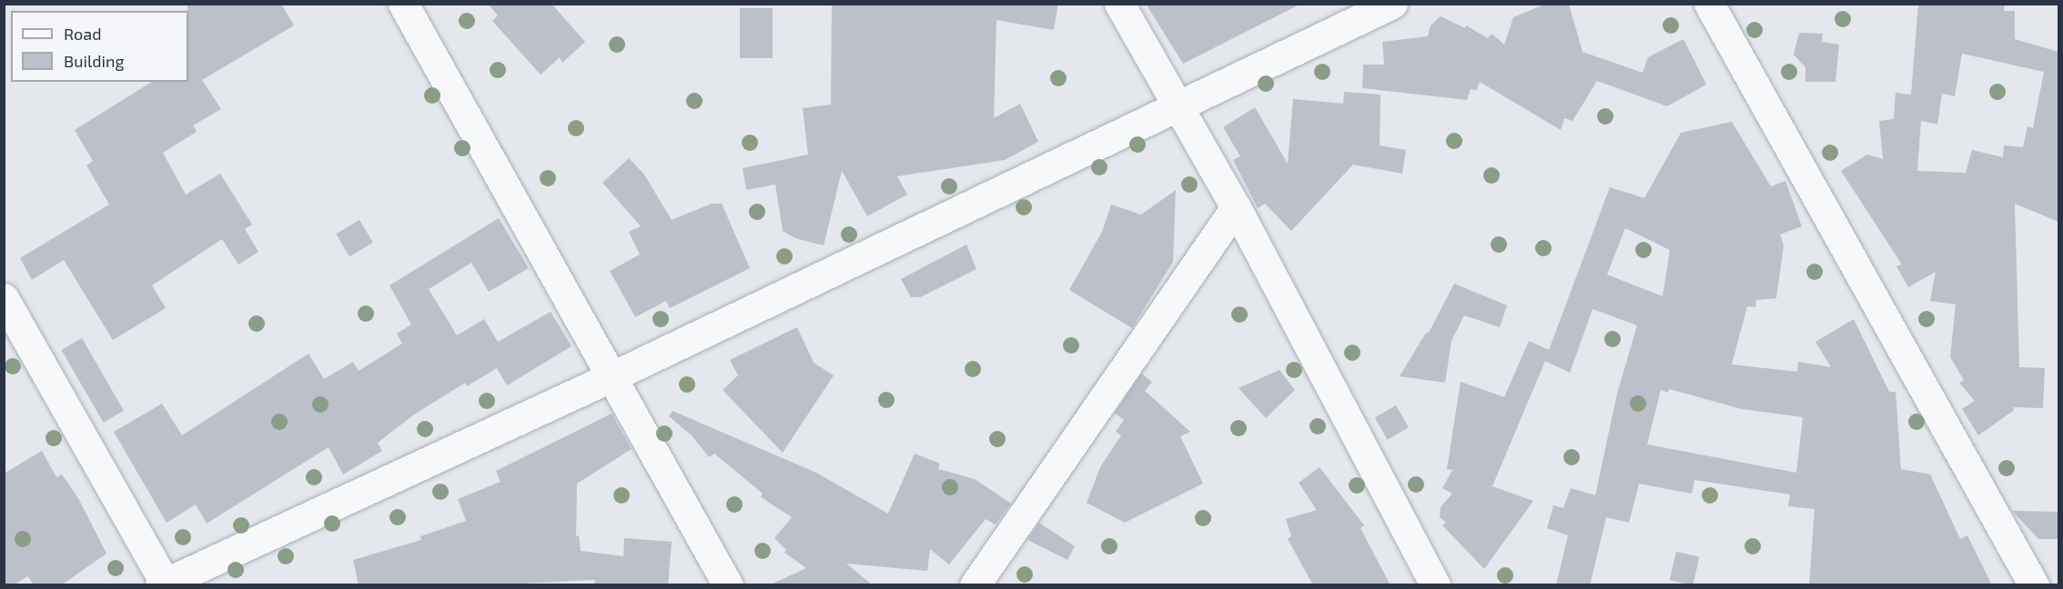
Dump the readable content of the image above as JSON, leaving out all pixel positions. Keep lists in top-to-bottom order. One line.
{"legend":["Road","Building"]}
